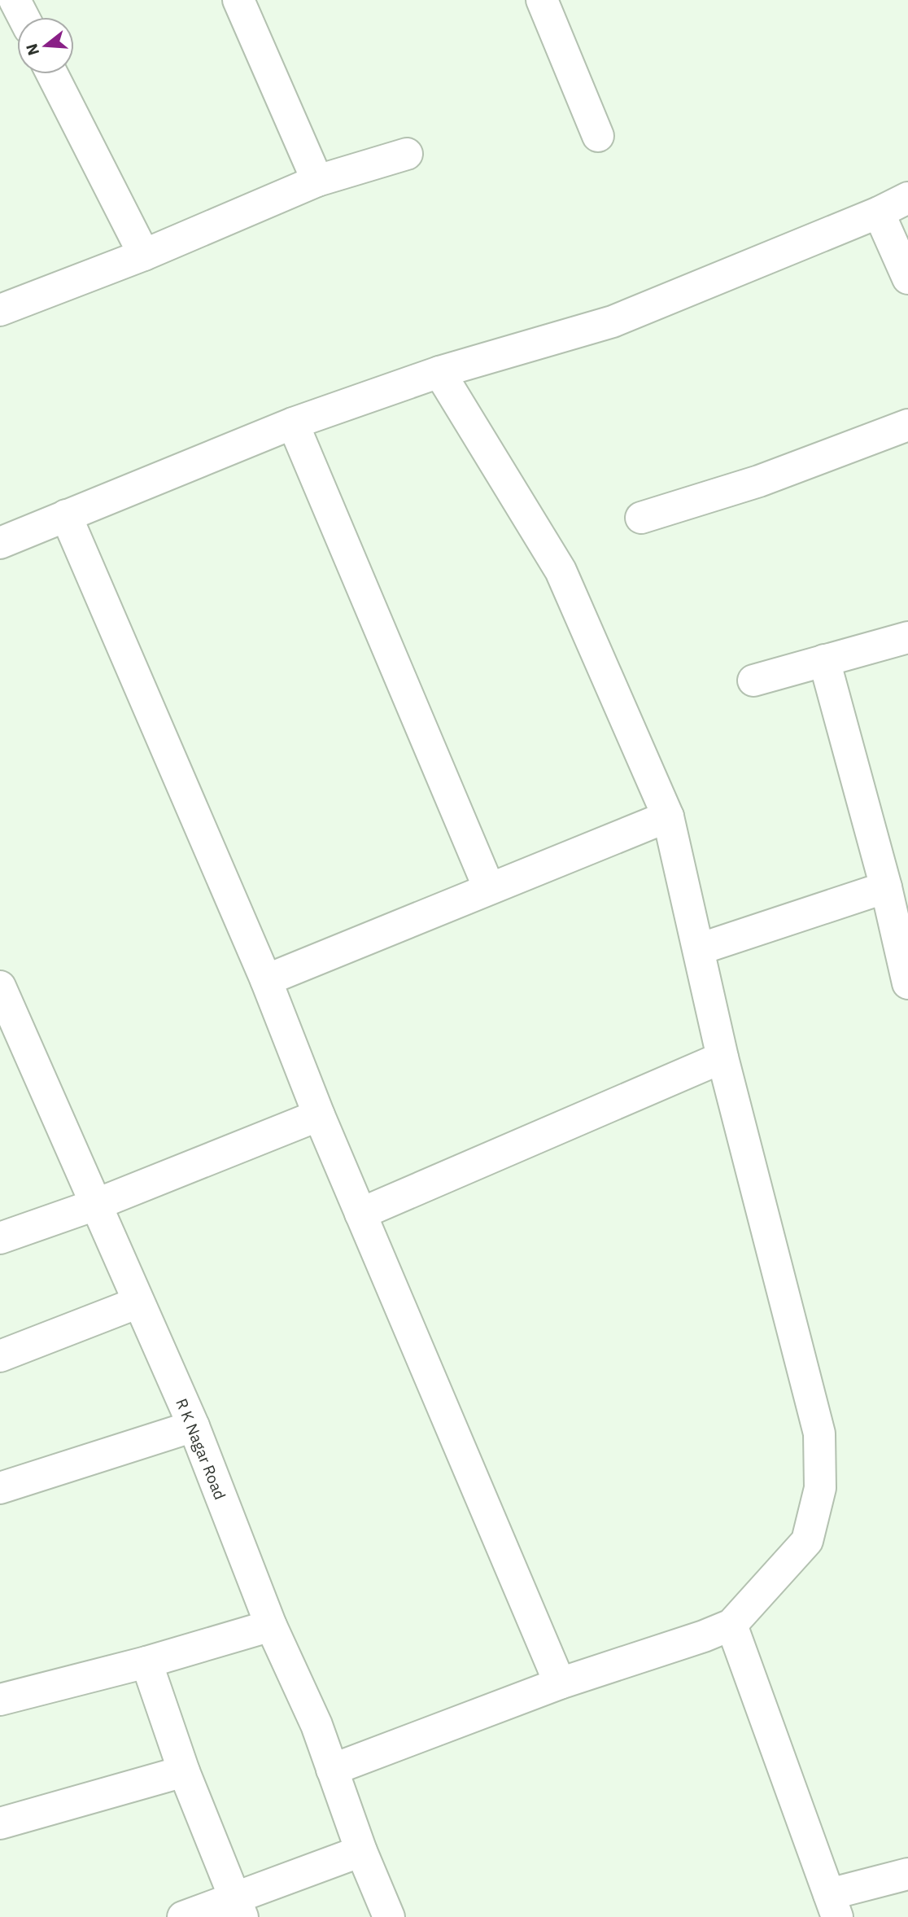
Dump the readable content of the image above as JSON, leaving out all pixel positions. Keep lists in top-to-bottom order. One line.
{"streets":{"street":["R K Nagar Road"]},"north":"left"}
